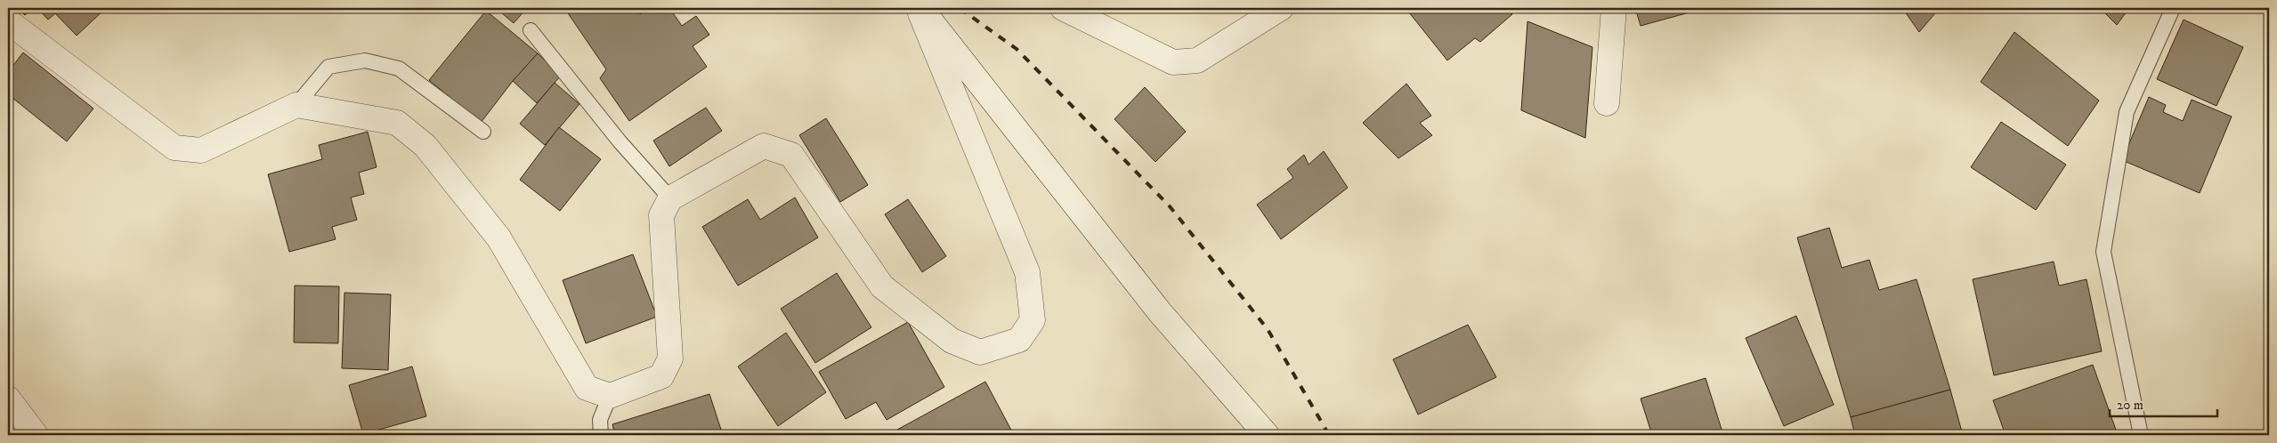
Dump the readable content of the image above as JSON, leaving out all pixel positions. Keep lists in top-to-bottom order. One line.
{"scale_bar":"20 m"}
